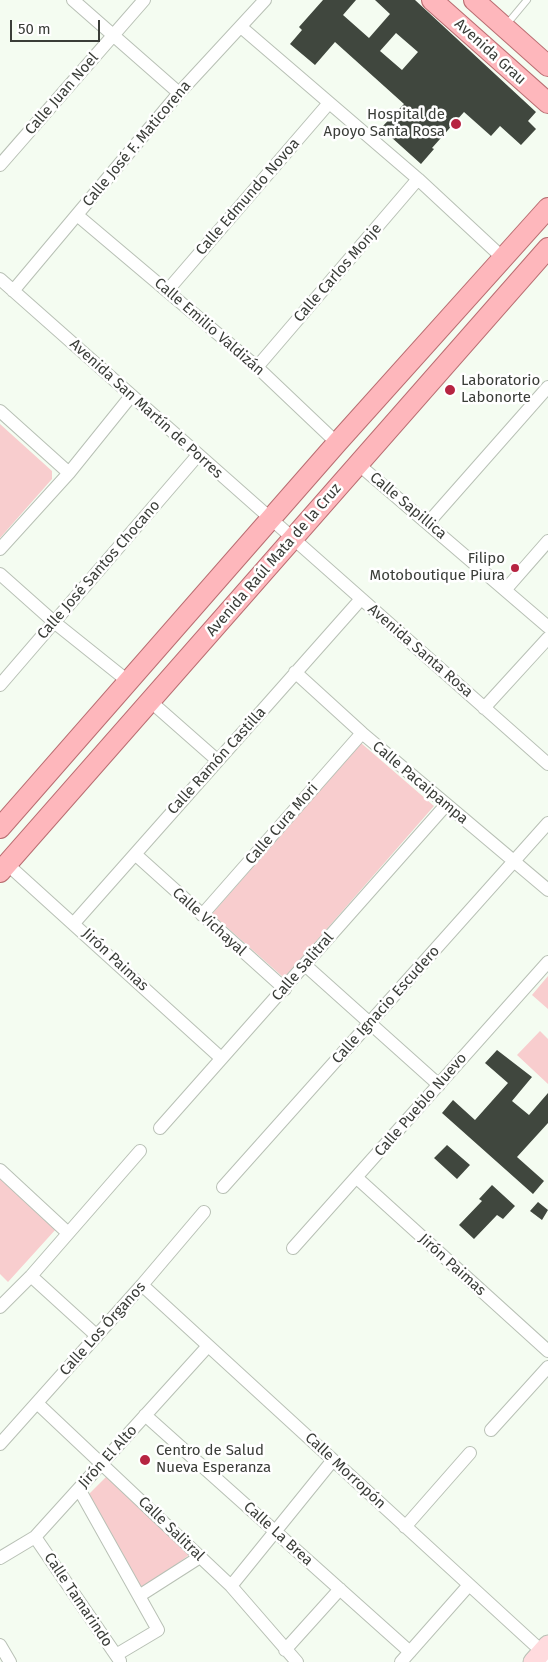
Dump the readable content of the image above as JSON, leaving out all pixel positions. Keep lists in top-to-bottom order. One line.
{"streets":{"main road":["Avenida Grau","Avenida Raúl Mata de la Cruz"],"street":["Calle Juan Noel","Calle José F. Maticorena","Calle Edmundo Novoa","Calle Carlos Monje","Calle Emilio Valdizán","Avenida San Martín de Porres","Calle Sapillica","Calle José Santos Chocano","Avenida Santa Rosa","Calle Ramón Castilla","Calle Pacaipampa","Calle Cura Mori","Calle Vichayal","Jirón Paimas","Calle Salitral","Calle Ignacio Escudero","Calle Pueblo Nuevo","Calle Los Órganos","Jirón El Alto","Calle Morropón","Calle La Brea","Calle Tamarindo"]},"crossings":[["Calle José F. Maticorena","Calle Emilio Valdizán"],["Calle José F. Maticorena","Avenida San Martín de Porres"],["Calle Edmundo Novoa","Calle Emilio Valdizán"],["Calle Carlos Monje","Calle Emilio Valdizán"],["Calle Emilio Valdizán","Avenida Raúl Mata de la Cruz"],["Avenida San Martín de Porres","Avenida Raúl Mata de la Cruz"],["Avenida San Martín de Porres","Calle José Santos Chocano"],["Avenida San Martín de Porres","Avenida Santa Rosa"],["Calle Sapillica","Avenida Raúl Mata de la Cruz"],["Avenida Raúl Mata de la Cruz","Avenida Santa Rosa"],["Avenida Raúl Mata de la Cruz","Jirón Paimas"],["Avenida Santa Rosa","Calle Ramón Castilla"],["Calle Ramón Castilla","Calle Pacaipampa"],["Calle Ramón Castilla","Calle Vichayal"],["Calle Ramón Castilla","Jirón Paimas"],["Calle Pacaipampa","Calle Cura Mori"],["Calle Pacaipampa","Calle Salitral"],["Calle Pacaipampa","Calle Ignacio Escudero"],["Calle Cura Mori","Calle Vichayal"],["Calle Vichayal","Calle Salitral"],["Jirón Paimas","Calle Salitral"],["Jirón Paimas","Calle Pueblo Nuevo"],["Calle Salitral","Calle Los Órganos"],["Calle Salitral","Jirón El Alto"],["Calle Los Órganos","Calle Morropón"],["Jirón El Alto","Calle Morropón"],["Jirón El Alto","Calle La Brea"],["Jirón El Alto","Calle Tamarindo"]],"places":["Hospital de Apoyo Santa Rosa","Laboratorio Labonorte","Filipo Motoboutique Piura","Centro de Salud Nueva Esperanza"],"scale_bar":"50 m"}
